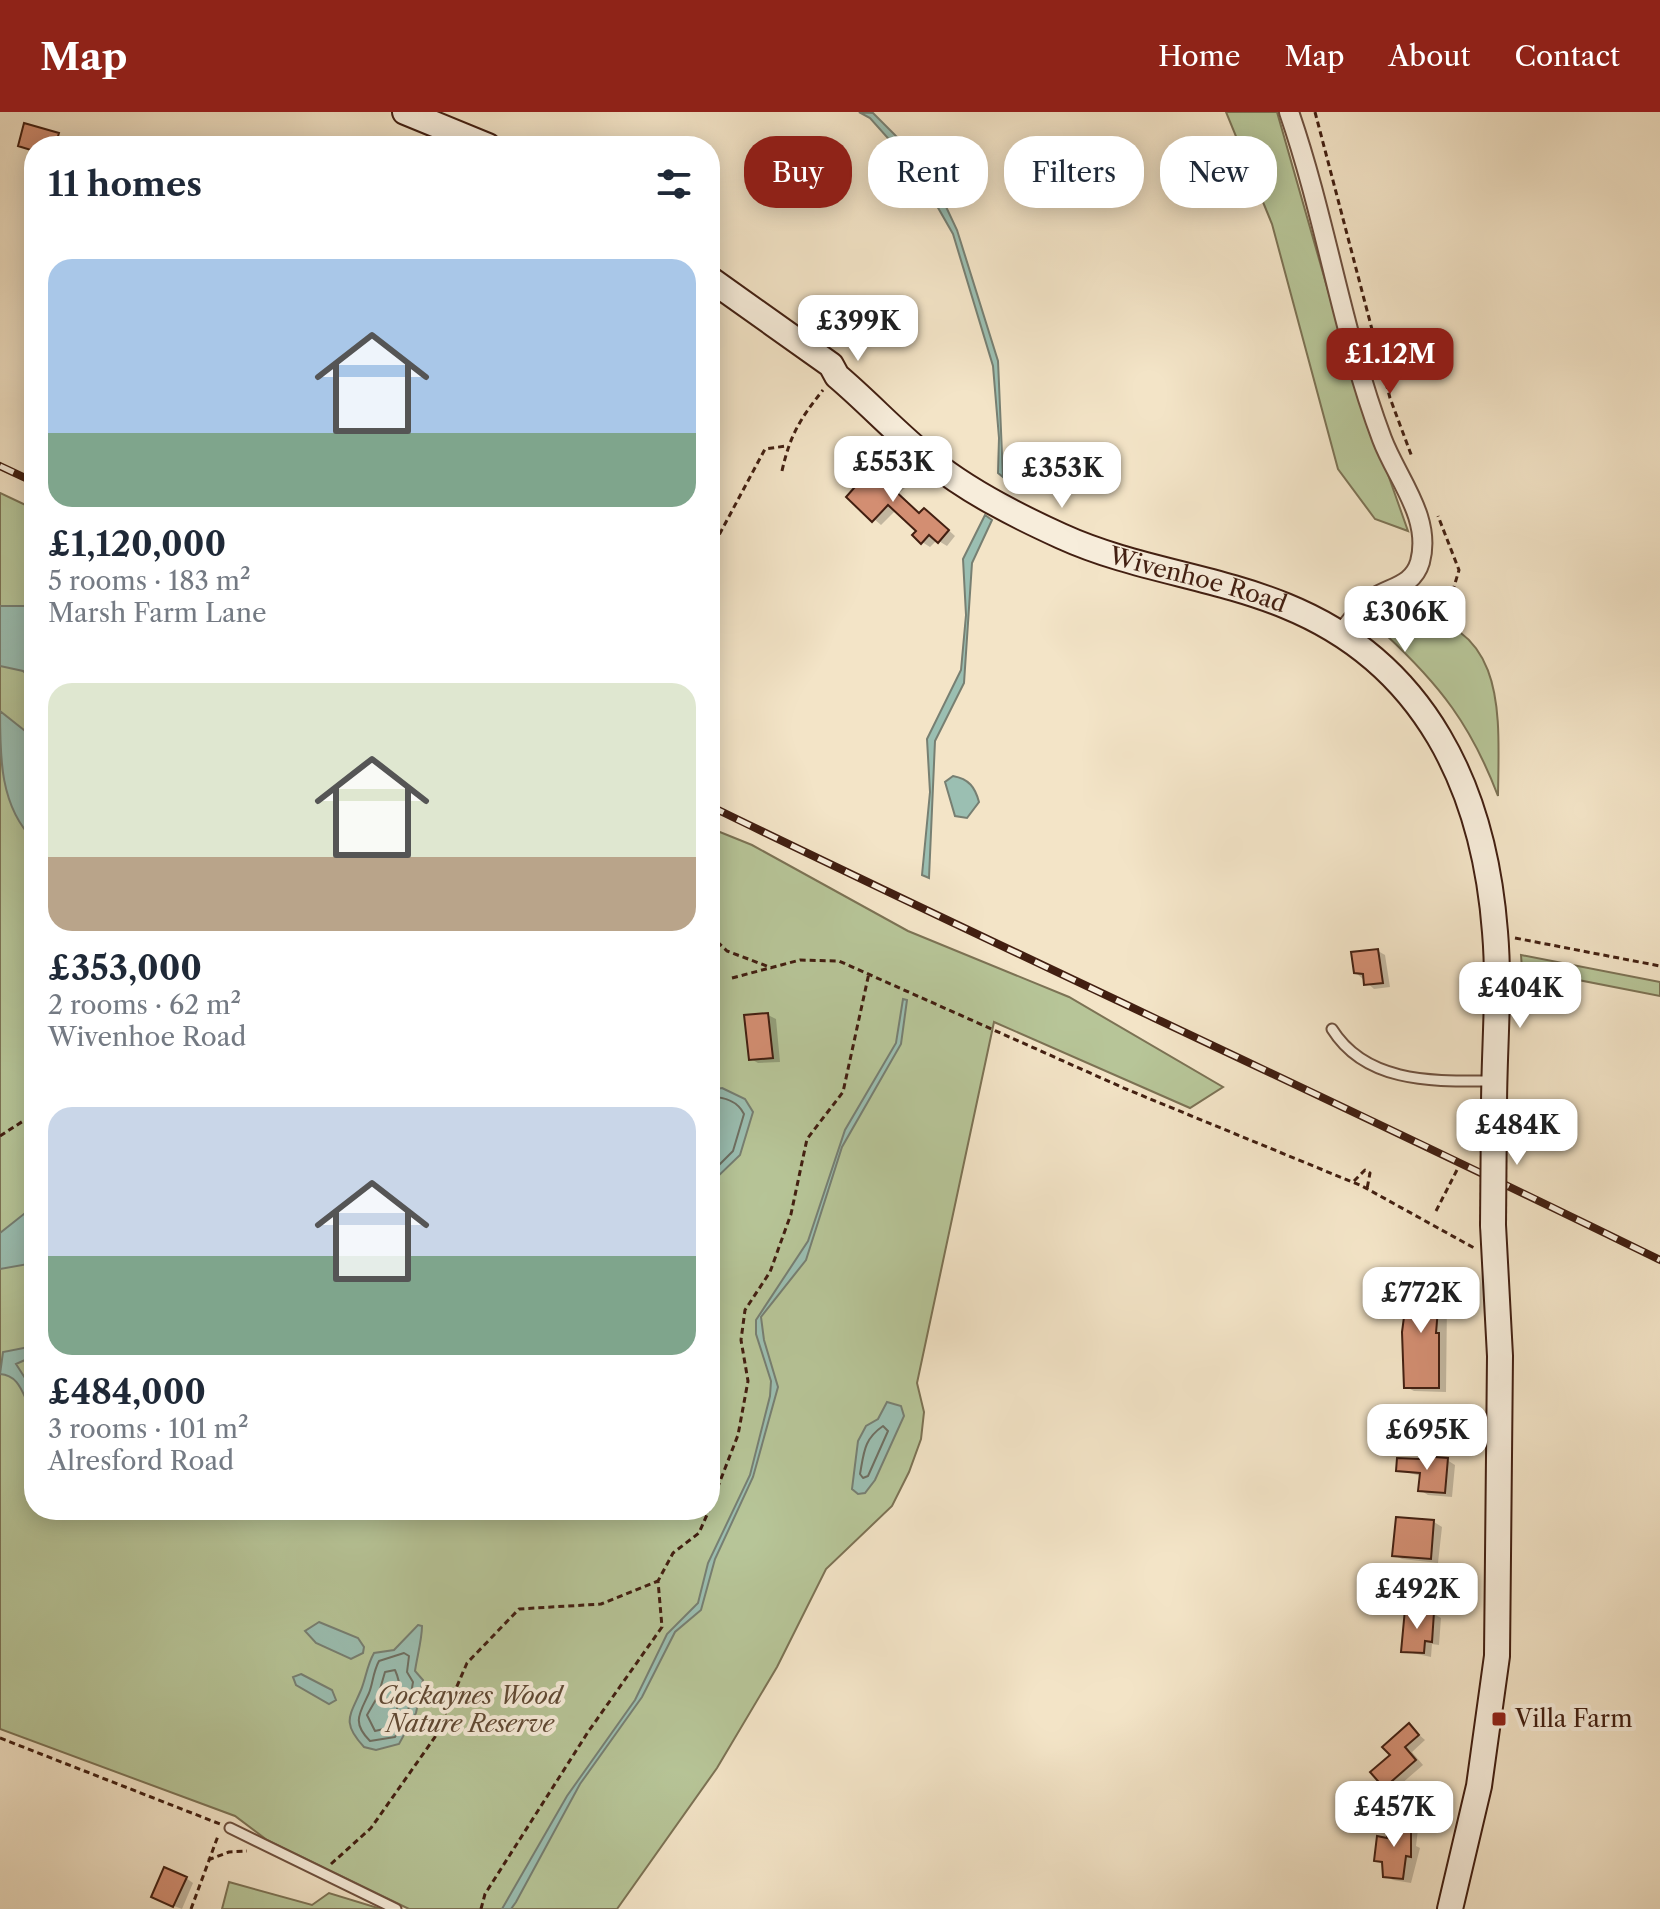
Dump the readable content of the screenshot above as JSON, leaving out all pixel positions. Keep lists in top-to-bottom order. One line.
{"streets":{"street":["Wivenhoe Road"]},"parks":["Cockaynes Wood Nature Reserve"],"places":{"transit":["Villa Farm"]},"page":{"header":"Map","nav":["Home","Map","About","Contact"],"chip":["Buy","Rent","Filters","New"],"heading":"11 homes","list":[{"name":"£1,120,000","note":"5 rooms · 183 m² · Marsh Farm Lane"},{"name":"£353,000","note":"2 rooms · 62 m² · Wivenhoe Road"},{"name":"£484,000","note":"3 rooms · 101 m² · Alresford Road"}],"price":["£399K","£1.12M","£553K","£353K","£306K","£404K","£484K","£772K","£695K","£492K","£457K"]}}
